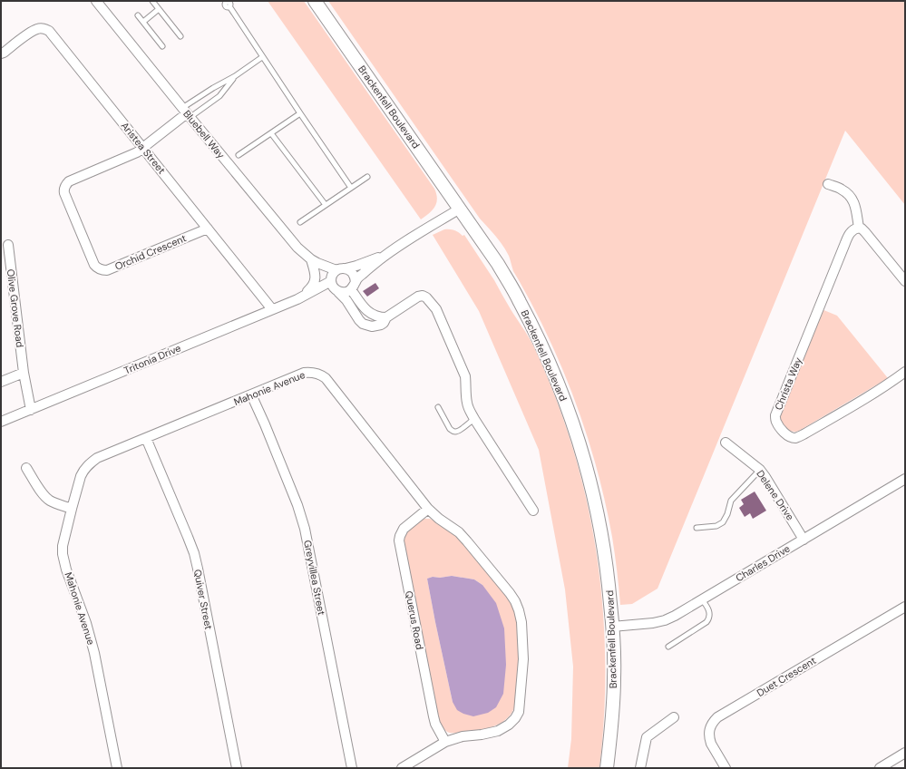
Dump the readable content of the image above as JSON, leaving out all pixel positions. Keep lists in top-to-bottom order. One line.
{"streets":{"street":["Brackenfell Boulevard","Bluebell Way","Aristea Street","Orchid Crescent","Olive Grove Road","Tritonia Drive","Christa Way","Mahonie Avenue","Delene Drive","Charles Drive","Greyvillea Street","Quiver Street","Querus Road","Duet Crescent"]},"crossings":[["Brackenfell Boulevard","Charles Drive"],["Aristea Street","Orchid Crescent"],["Aristea Street","Tritonia Drive"],["Olive Grove Road","Tritonia Drive"],["Mahonie Avenue","Greyvillea Street"],["Mahonie Avenue","Quiver Street"],["Mahonie Avenue","Querus Road"],["Delene Drive","Charles Drive"]]}
